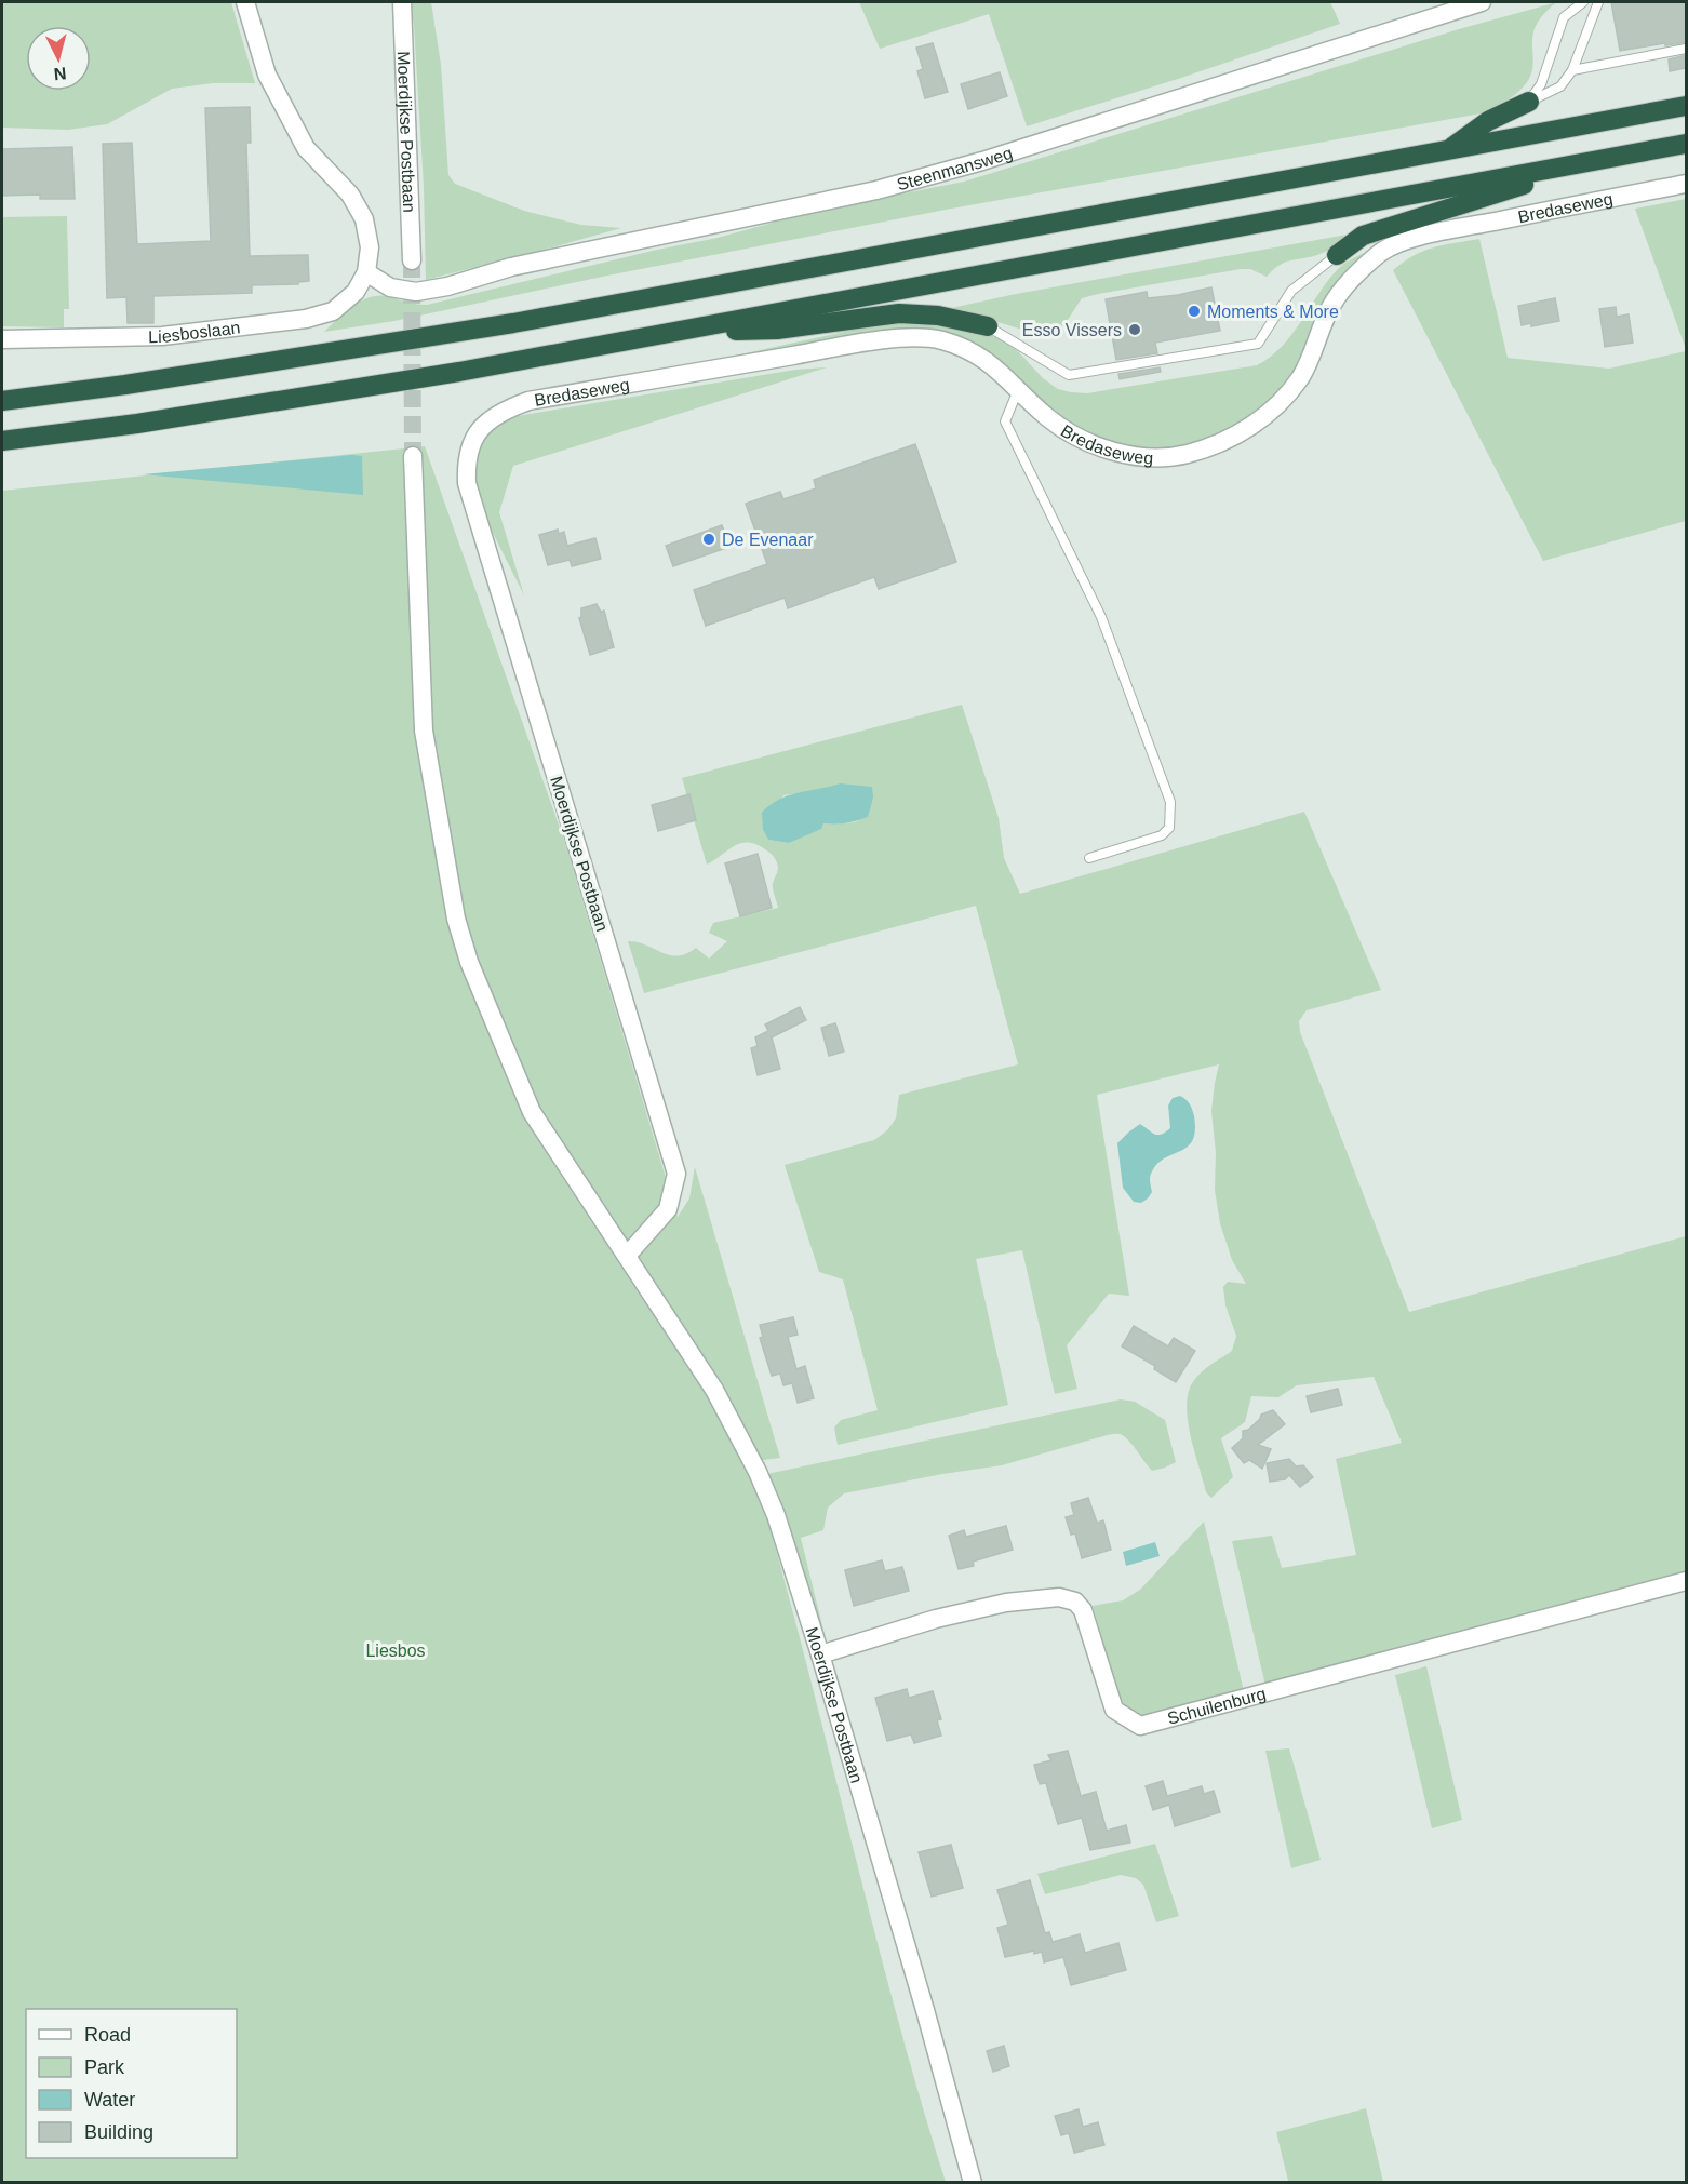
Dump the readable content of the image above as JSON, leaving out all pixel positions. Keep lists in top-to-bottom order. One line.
{"streets":{"street":["Moerdijkse Postbaan","Steenmansweg","Bredaseweg","Liesboslaan","Schuilenburg"]},"crossings":[["Moerdijkse Postbaan","Bredaseweg"],["Moerdijkse Postbaan","Schuilenburg"],["Steenmansweg","Liesboslaan"]],"parks":["Liesbos"],"places":["Moments & More","Esso Vissers","De Evenaar"],"legend":["Road","Park","Water","Building"],"north":"bottom"}
